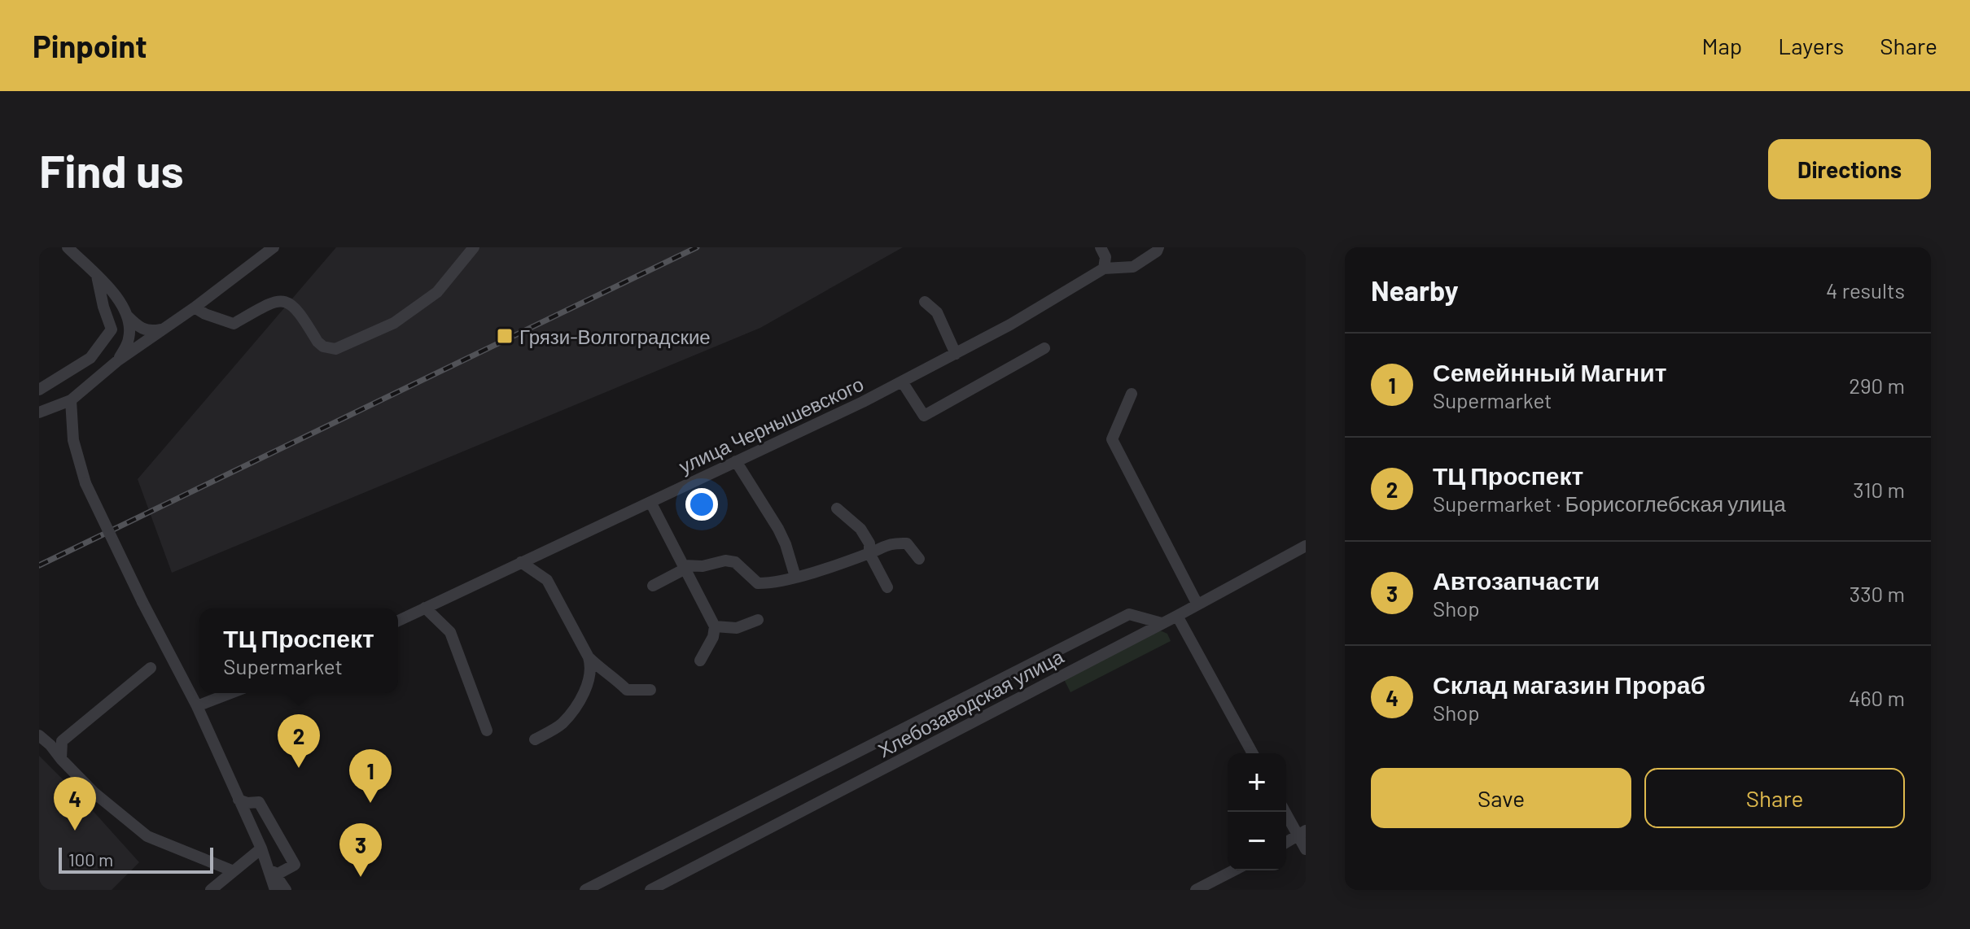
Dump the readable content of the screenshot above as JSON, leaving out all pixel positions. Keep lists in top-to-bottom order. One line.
{"streets":{"street":["улица Чернышевского","Хлебозаводская улица"]},"places":{"transit":["Грязи-Волгоградские"]},"scale_bar":"100 m","page":{"header":"Pinpoint","nav":["Map","Layers","Share"],"buttons":["Directions",["Save","Share"]],"title":"Find us","heading":["Nearby","4 results"],"list":[{"mark":"1","name":"Семейнный Магнит","note":"Supermarket","value":"290 m"},{"mark":"2","name":"ТЦ Проспект","note":"Supermarket · Борисоглебская улица","value":"310 m"},{"mark":"3","name":"Автозапчасти","note":"Shop","value":"330 m"},{"mark":"4","name":"Склад магазин Прораб","note":"Shop","value":"460 m"}],"popup":["ТЦ Проспект","Supermarket"],"pins":["2","1","4","3"],"map_buttons":["+","−"],"scale":"100 m"}}
